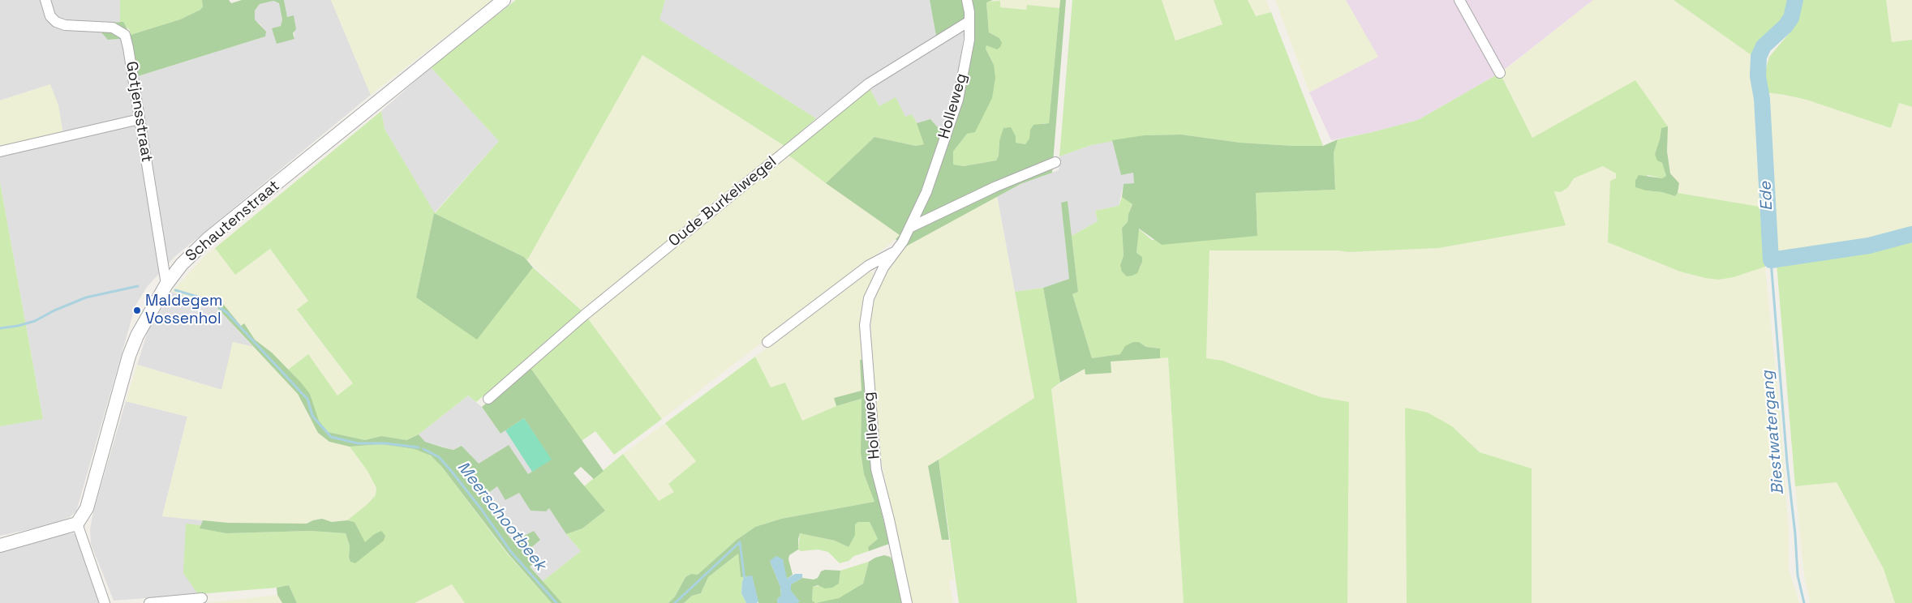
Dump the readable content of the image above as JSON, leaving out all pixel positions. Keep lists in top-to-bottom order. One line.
{"streets":{"street":["Holleweg","Gotjensstraat","Oude Burkelwegel","Schautenstraat"]},"crossings":[["Holleweg","Oude Burkelwegel"],["Gotjensstraat","Schautenstraat"]],"water":["Ede","Biestwatergang","Meerschootbeek"],"places":["Maldegem Vossenhol"]}
